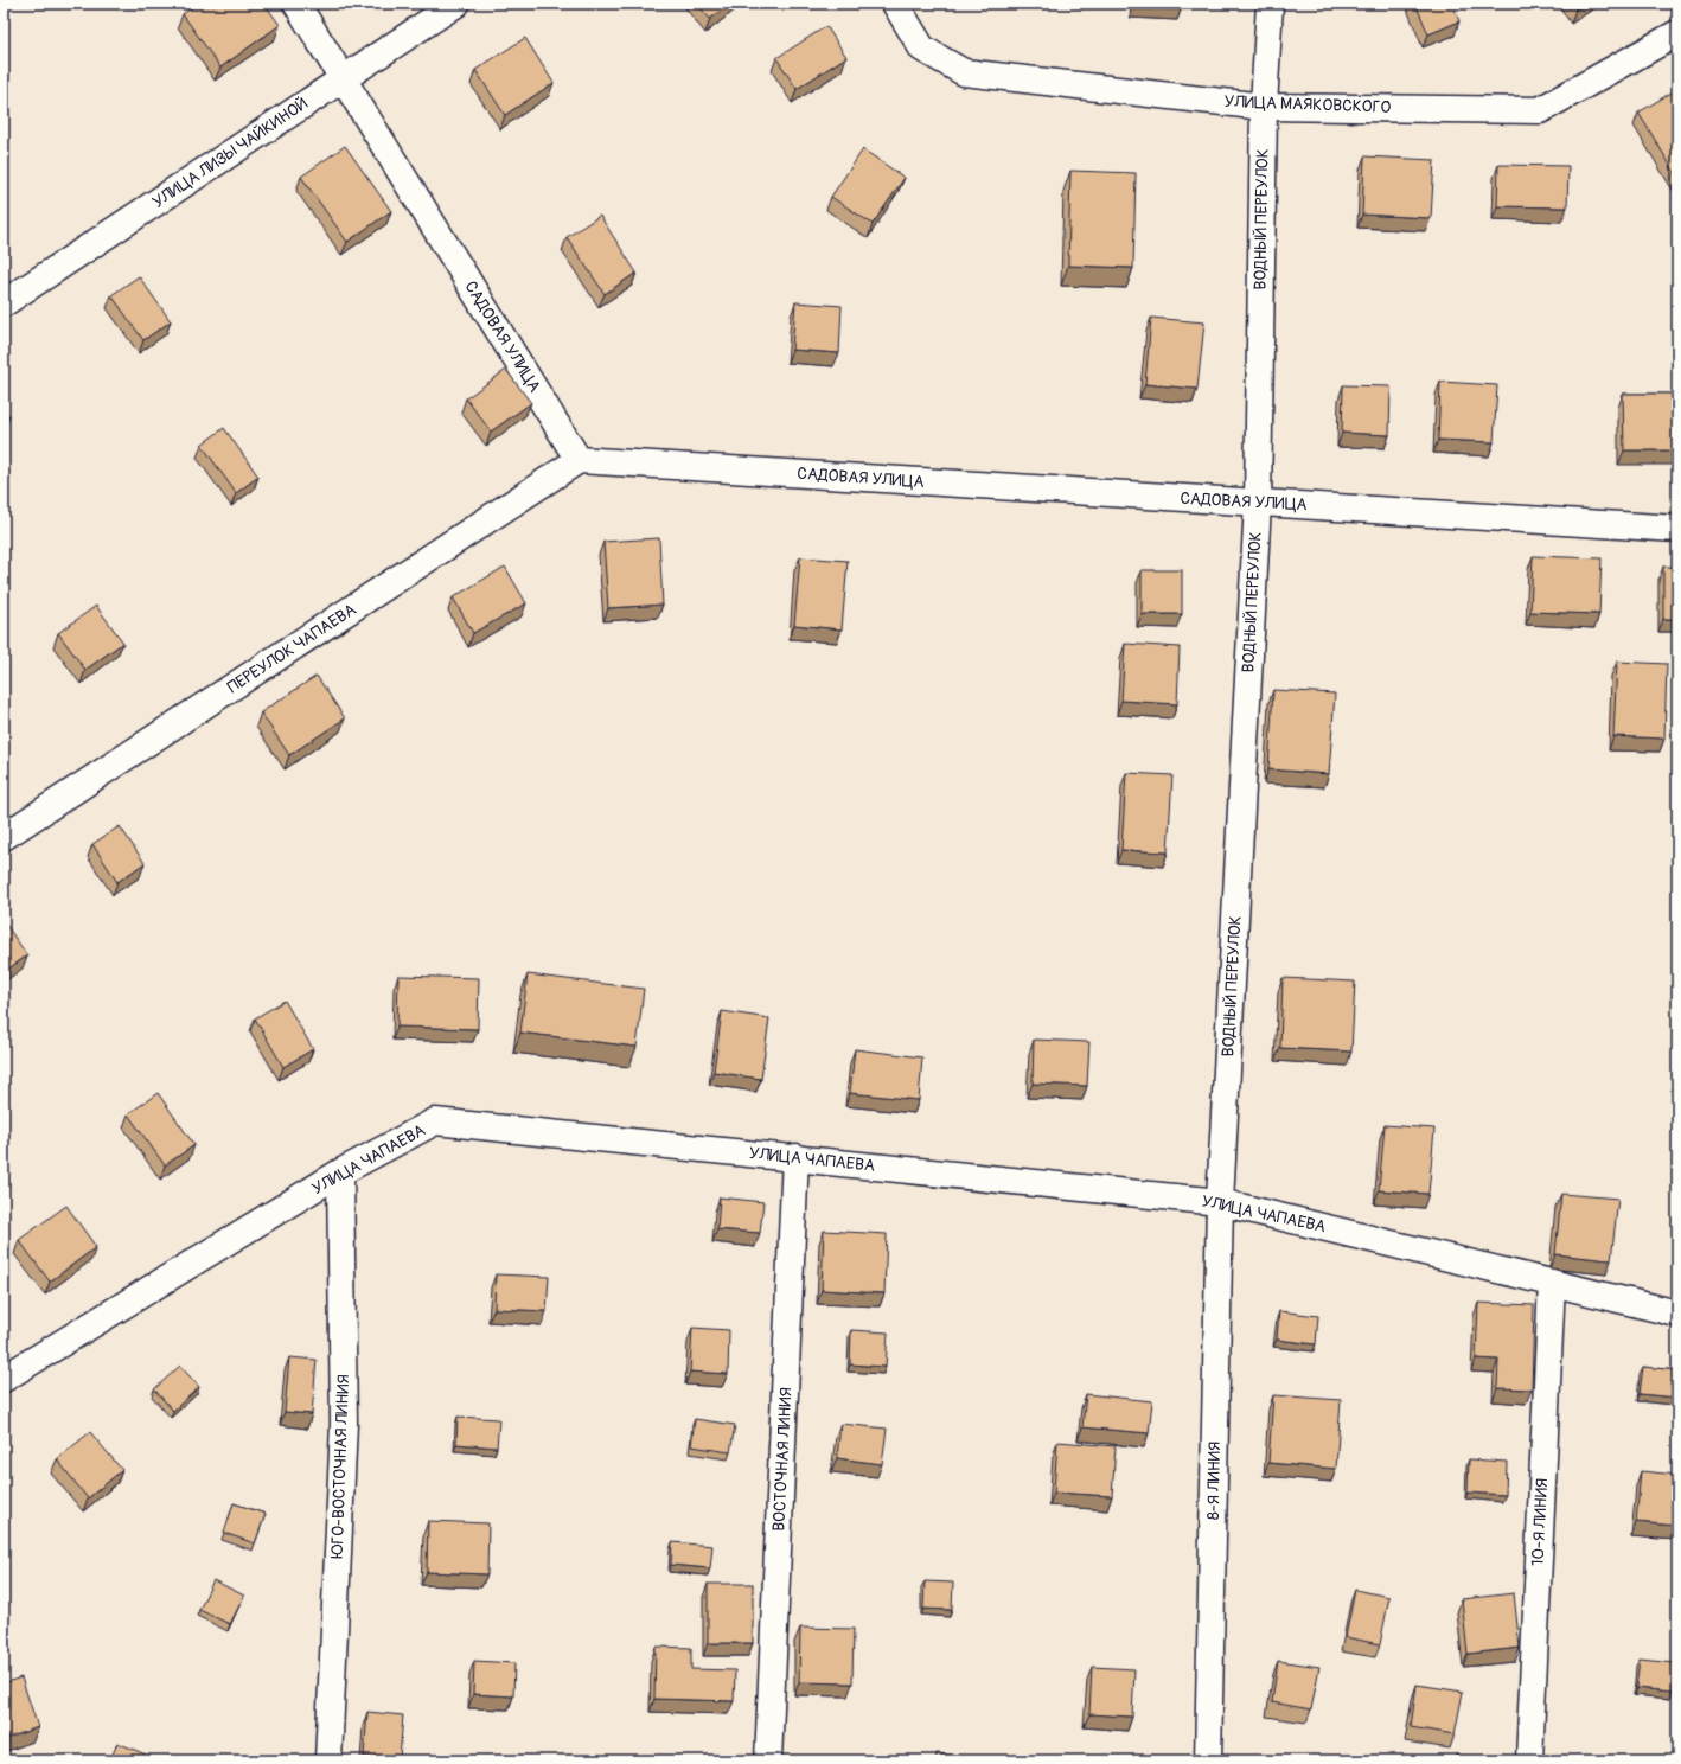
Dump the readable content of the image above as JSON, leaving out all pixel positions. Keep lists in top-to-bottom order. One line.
{"streets":{"street":["УЛИЦА МАЯКОВСКОГО","УЛИЦА ЛИЗЫ ЧАЙКИНОЙ","ВОДНЫЙ ПЕРЕУЛОК","САДОВАЯ УЛИЦА","ПЕРЕУЛОК ЧАПАЕВА","УЛИЦА ЧАПАЕВА","ВОСТОЧНАЯ ЛИНИЯ","ЮГО-ВОСТОЧНАЯ ЛИНИЯ","8-Я ЛИНИЯ","10-Я ЛИНИЯ"]},"crossings":[["УЛИЦА МАЯКОВСКОГО","ВОДНЫЙ ПЕРЕУЛОК"],["УЛИЦА ЛИЗЫ ЧАЙКИНОЙ","САДОВАЯ УЛИЦА"],["ВОДНЫЙ ПЕРЕУЛОК","САДОВАЯ УЛИЦА"],["ВОДНЫЙ ПЕРЕУЛОК","УЛИЦА ЧАПАЕВА"],["ВОДНЫЙ ПЕРЕУЛОК","8-Я ЛИНИЯ"],["САДОВАЯ УЛИЦА","ПЕРЕУЛОК ЧАПАЕВА"],["УЛИЦА ЧАПАЕВА","ВОСТОЧНАЯ ЛИНИЯ"],["УЛИЦА ЧАПАЕВА","ЮГО-ВОСТОЧНАЯ ЛИНИЯ"],["УЛИЦА ЧАПАЕВА","8-Я ЛИНИЯ"],["УЛИЦА ЧАПАЕВА","10-Я ЛИНИЯ"]]}
